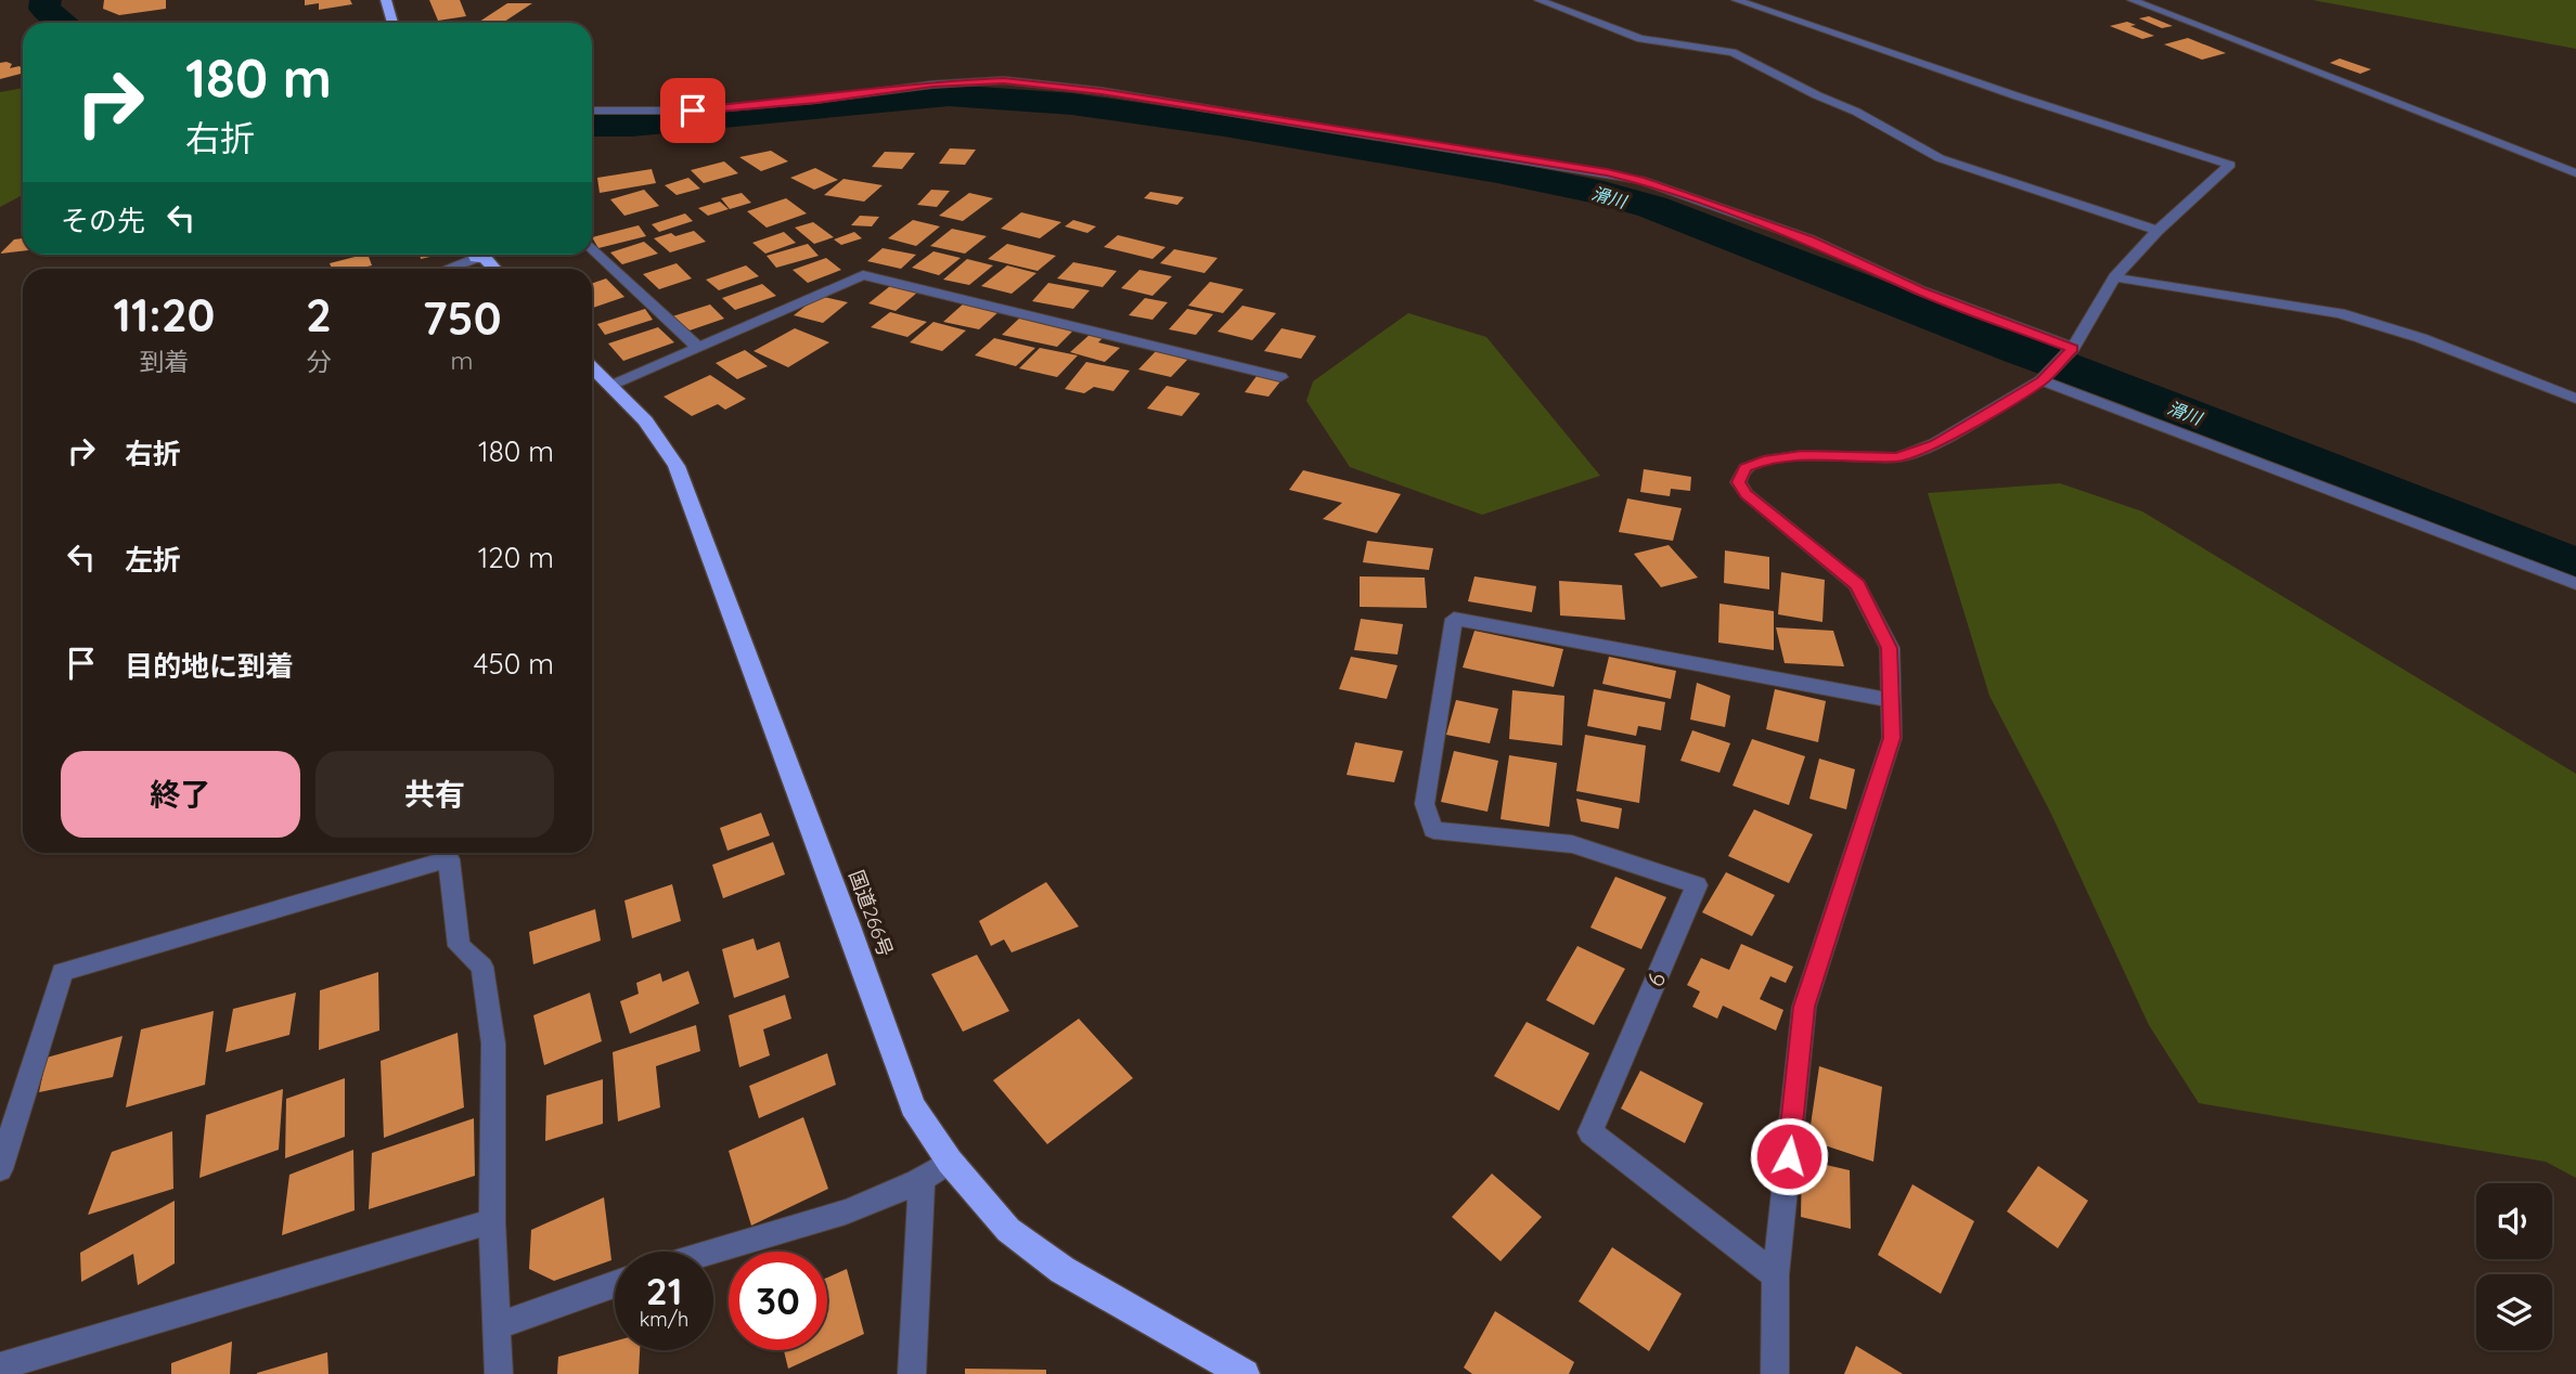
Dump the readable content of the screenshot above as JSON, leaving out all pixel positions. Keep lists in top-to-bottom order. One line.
{"streets":{"highway":["国道266号"],"street":["6"]},"water":["滑川"],"page":{"turn":["180 m","右折"],"then":"その先","eta":["11:20","到着","2","分","750","m"],"list":[{"name":"右折","value":"180 m"},{"name":"左折","value":"120 m"},{"name":"目的地に到着","value":"450 m"}],"buttons":["終了","共有"],"speed":"21 km/h","limit":"30"}}
